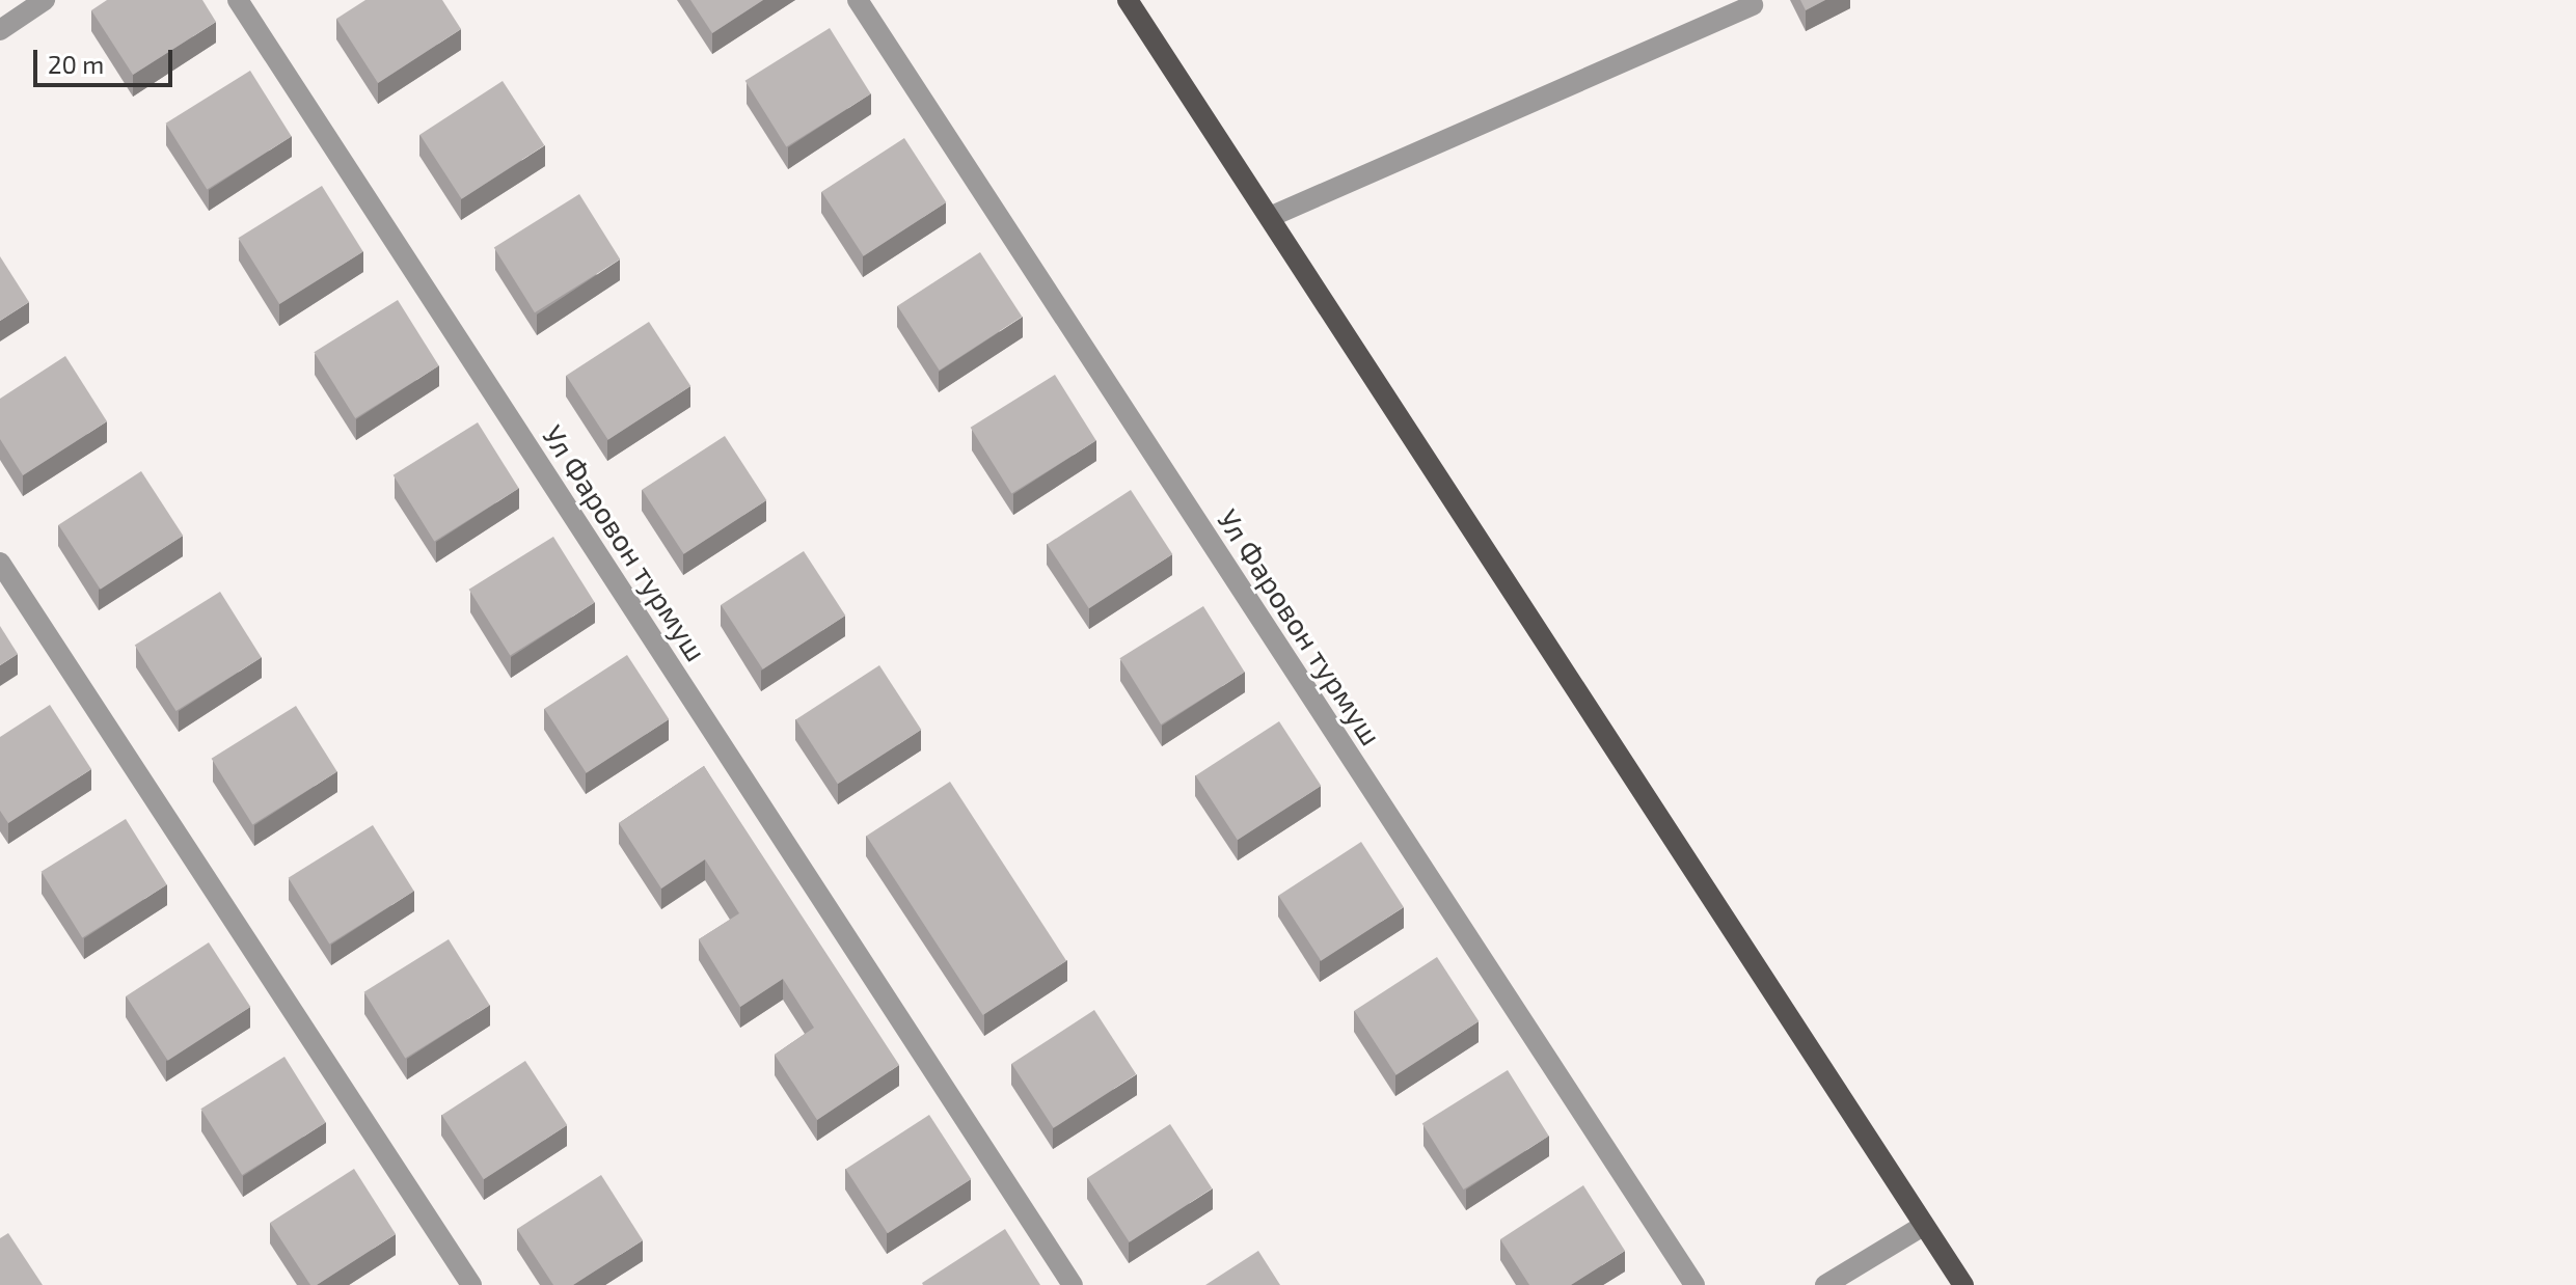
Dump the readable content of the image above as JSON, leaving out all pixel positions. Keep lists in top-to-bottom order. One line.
{"streets":{"street":["Ул Фаровон турмуш"]},"scale_bar":"20 m"}
